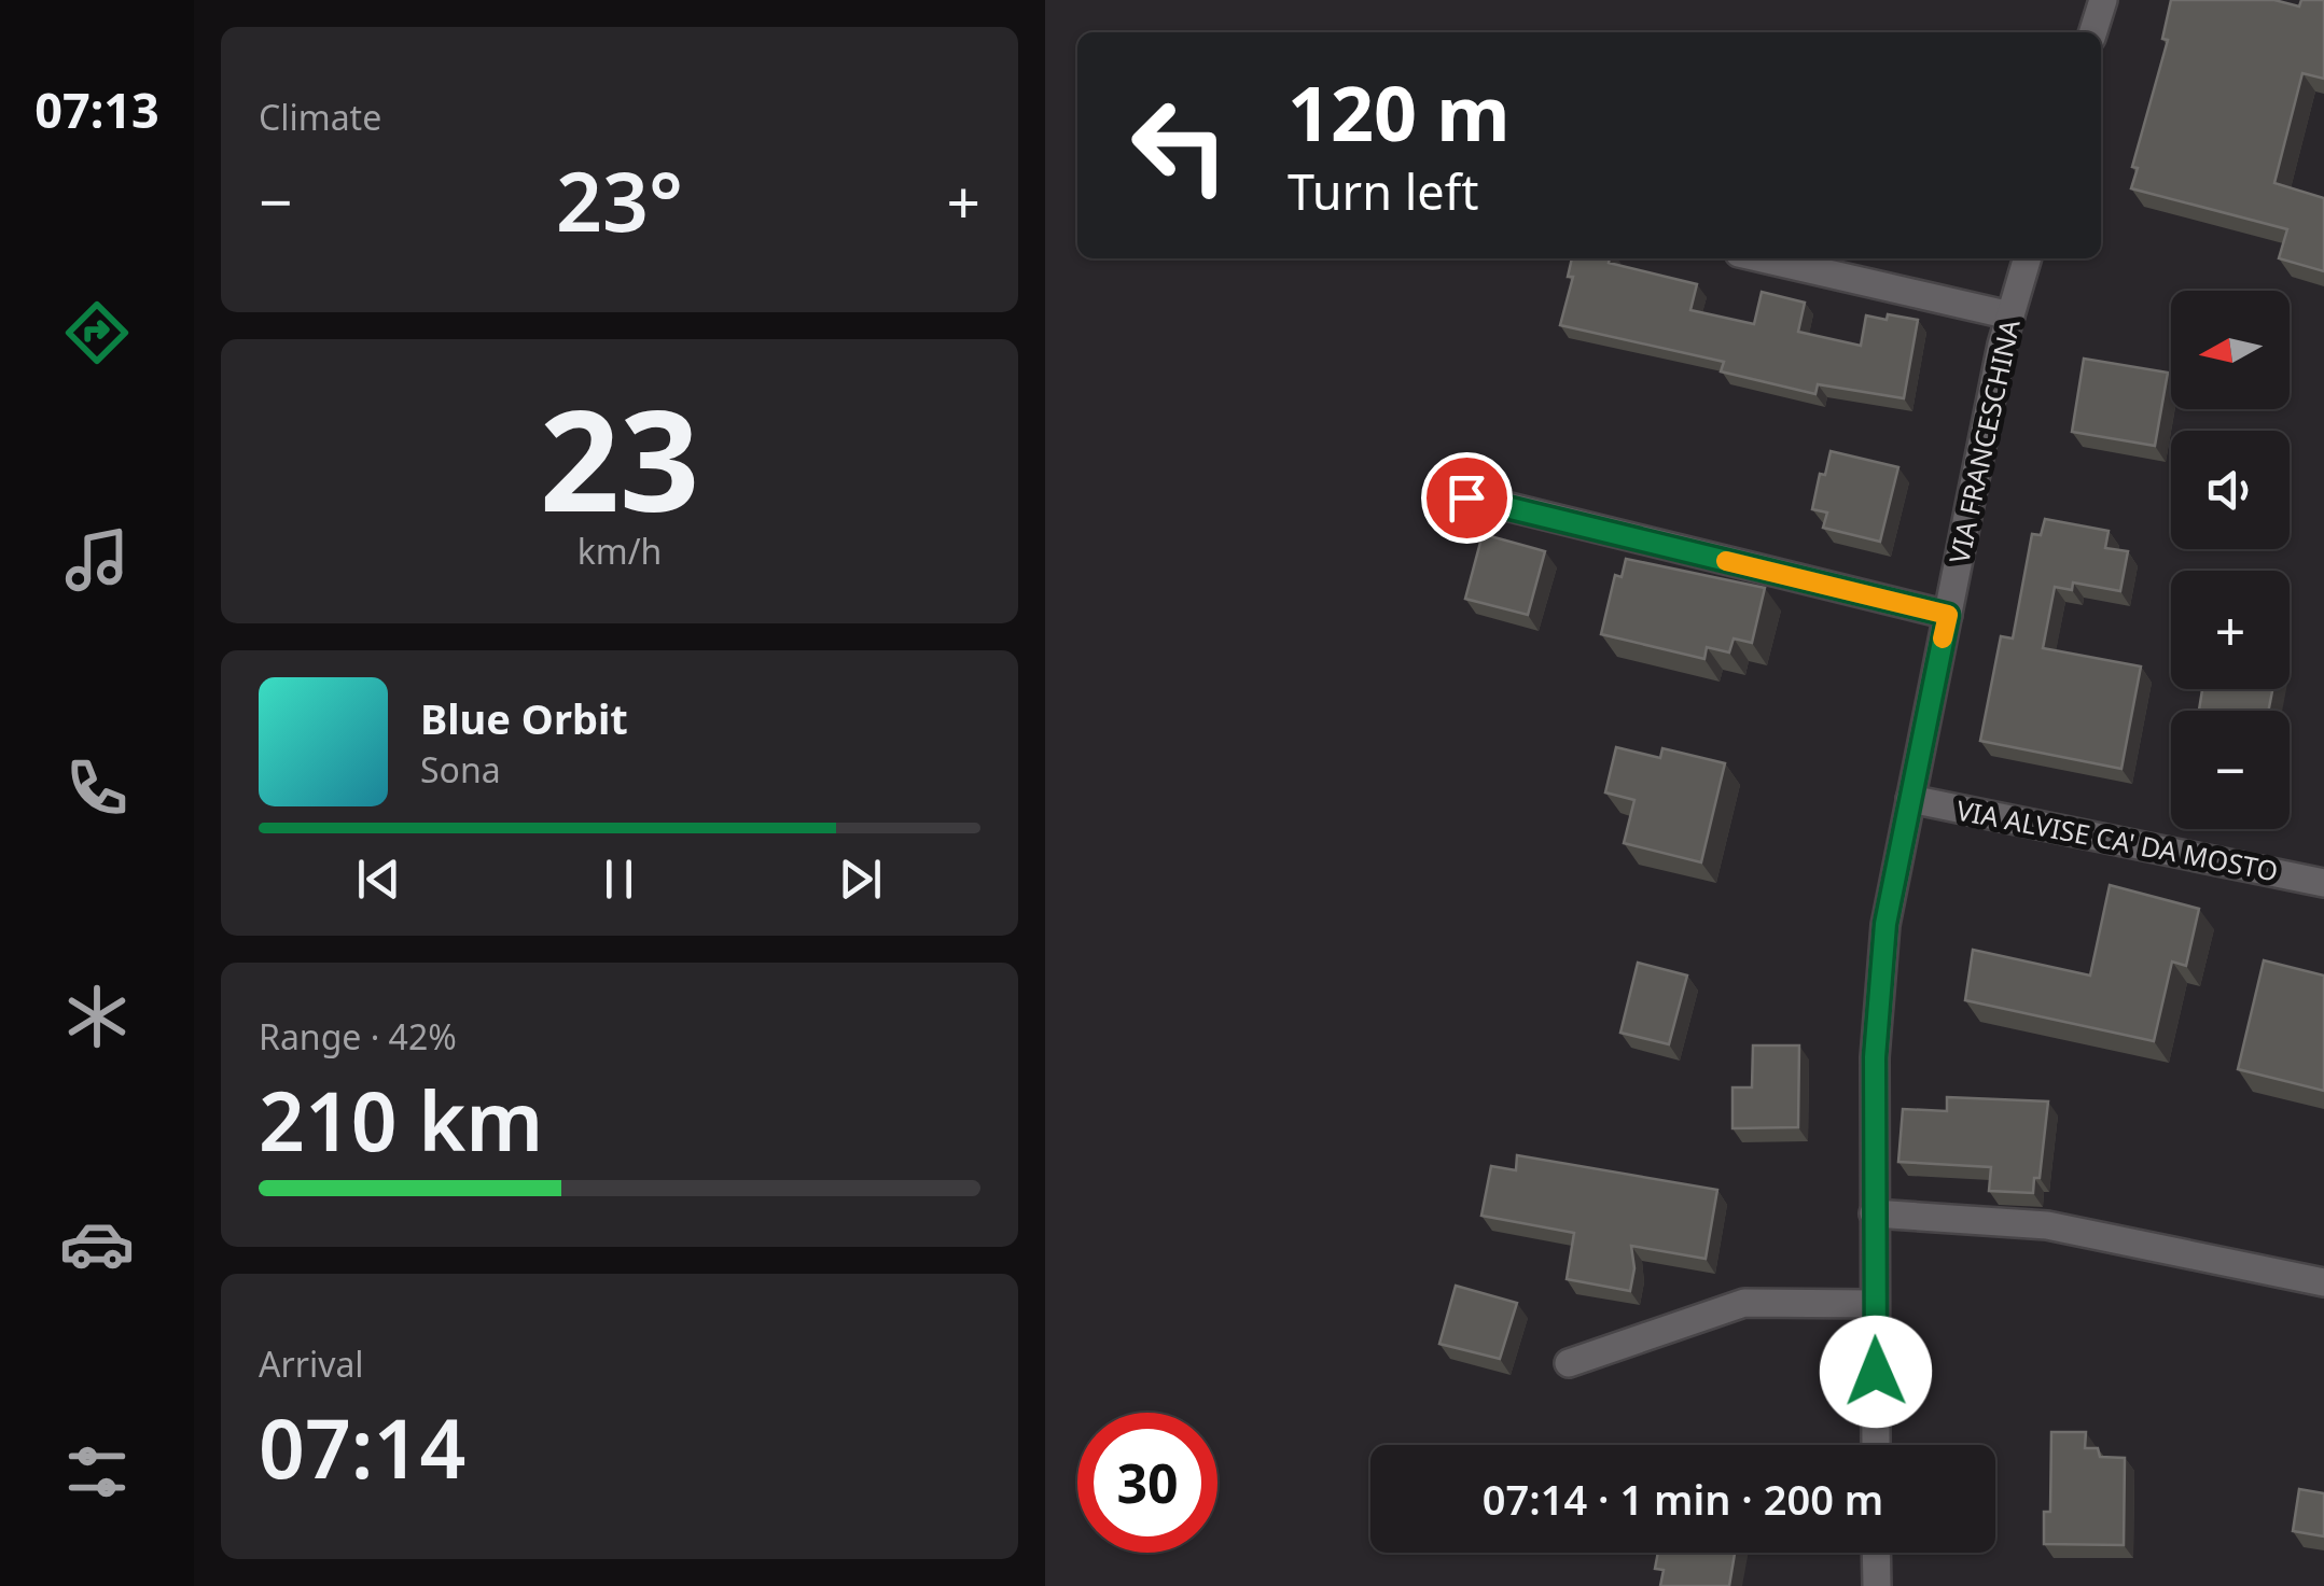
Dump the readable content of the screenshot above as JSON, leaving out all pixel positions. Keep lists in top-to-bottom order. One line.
{"streets":{"street":["VIA FRANCESCHINA","VIA ALVISE CA' DA MOSTO"]},"crossings":[["VIA FRANCESCHINA","VIA ALVISE CA' DA MOSTO"]],"north":"left","page":{"tabs":"07:13","tile":["Climate",["23","km/h"],["Range · 42%","210 km"],["Arrival","07:14"]],"turn":["120 m","Turn left"],"heat":["−","23°","+"],"map_buttons":["+","−"],"song":["Blue Orbit","Sona"],"limit":"30","trip":"07:14 · 1 min · 200 m"}}
